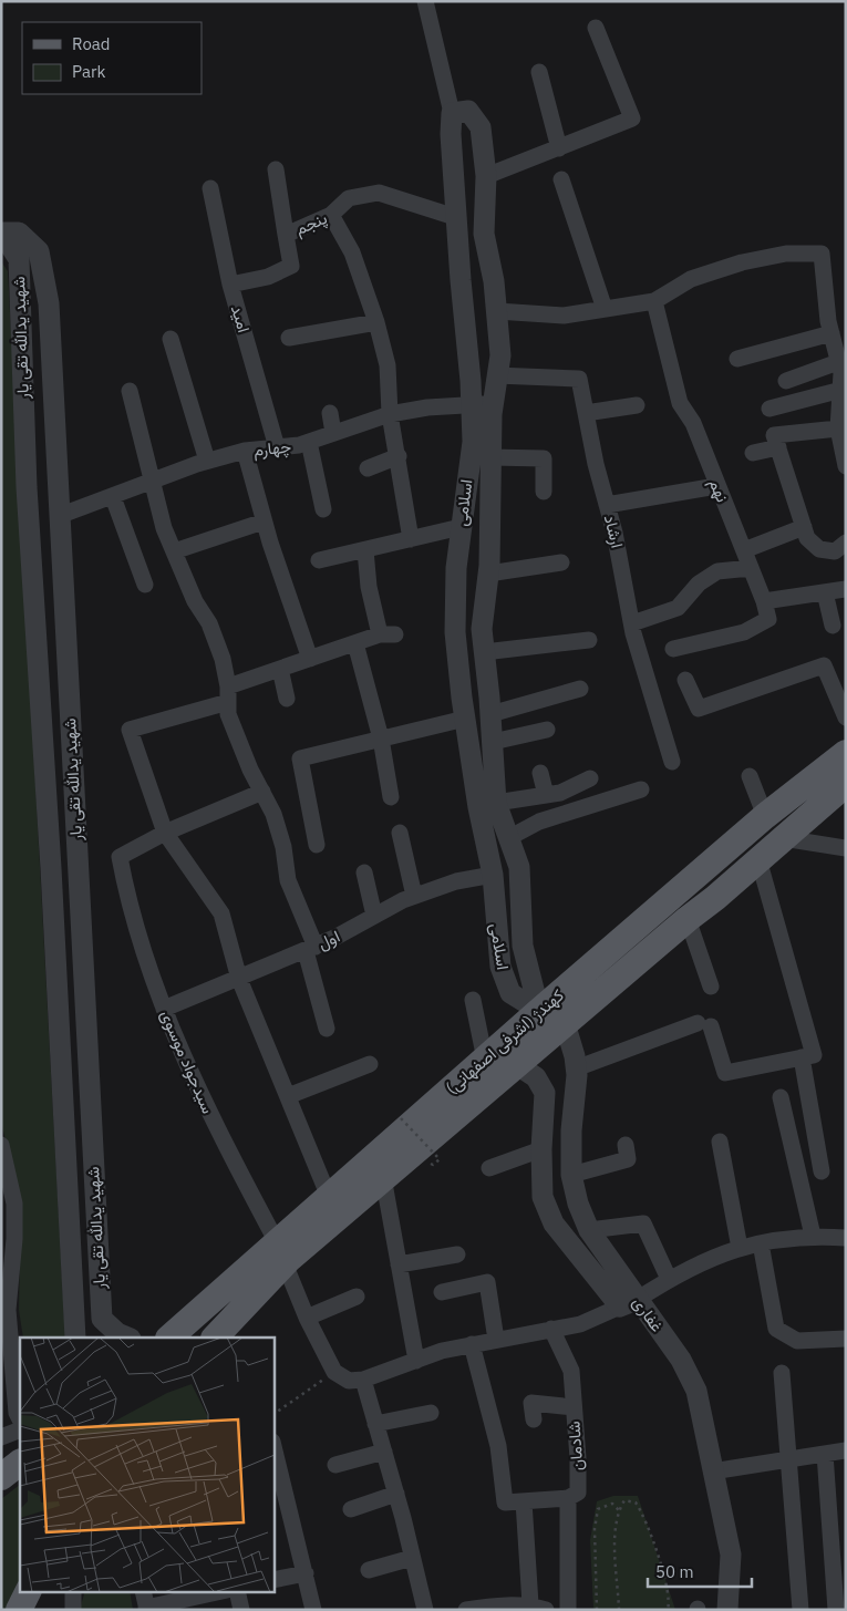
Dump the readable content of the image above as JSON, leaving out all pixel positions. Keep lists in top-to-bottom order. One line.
{"streets":{"main road":["کهندژ (اشرفی اصفهانی)"],"street":["پنجم","امید","شهید یدالله تقی یار","چهارم","نهم","اسلامی","ارشاد","اول","سیدجواد موسوی","غفاری","شادمان"]},"crossings":[["پنجم","امید"],["پنجم","اسلامی"],["امید","چهارم"],["شهید یدالله تقی یار","چهارم"],["چهارم","اسلامی"],["اسلامی","ارشاد"],["اسلامی","اول"],["اسلامی","کهندژ (اشرفی اصفهانی)"],["اول","سیدجواد موسوی"],["کهندژ (اشرفی اصفهانی)","سیدجواد موسوی"],["کهندژ (اشرفی اصفهانی)","غفاری"]],"legend":["Road","Park"],"scale_bar":"50 m"}
